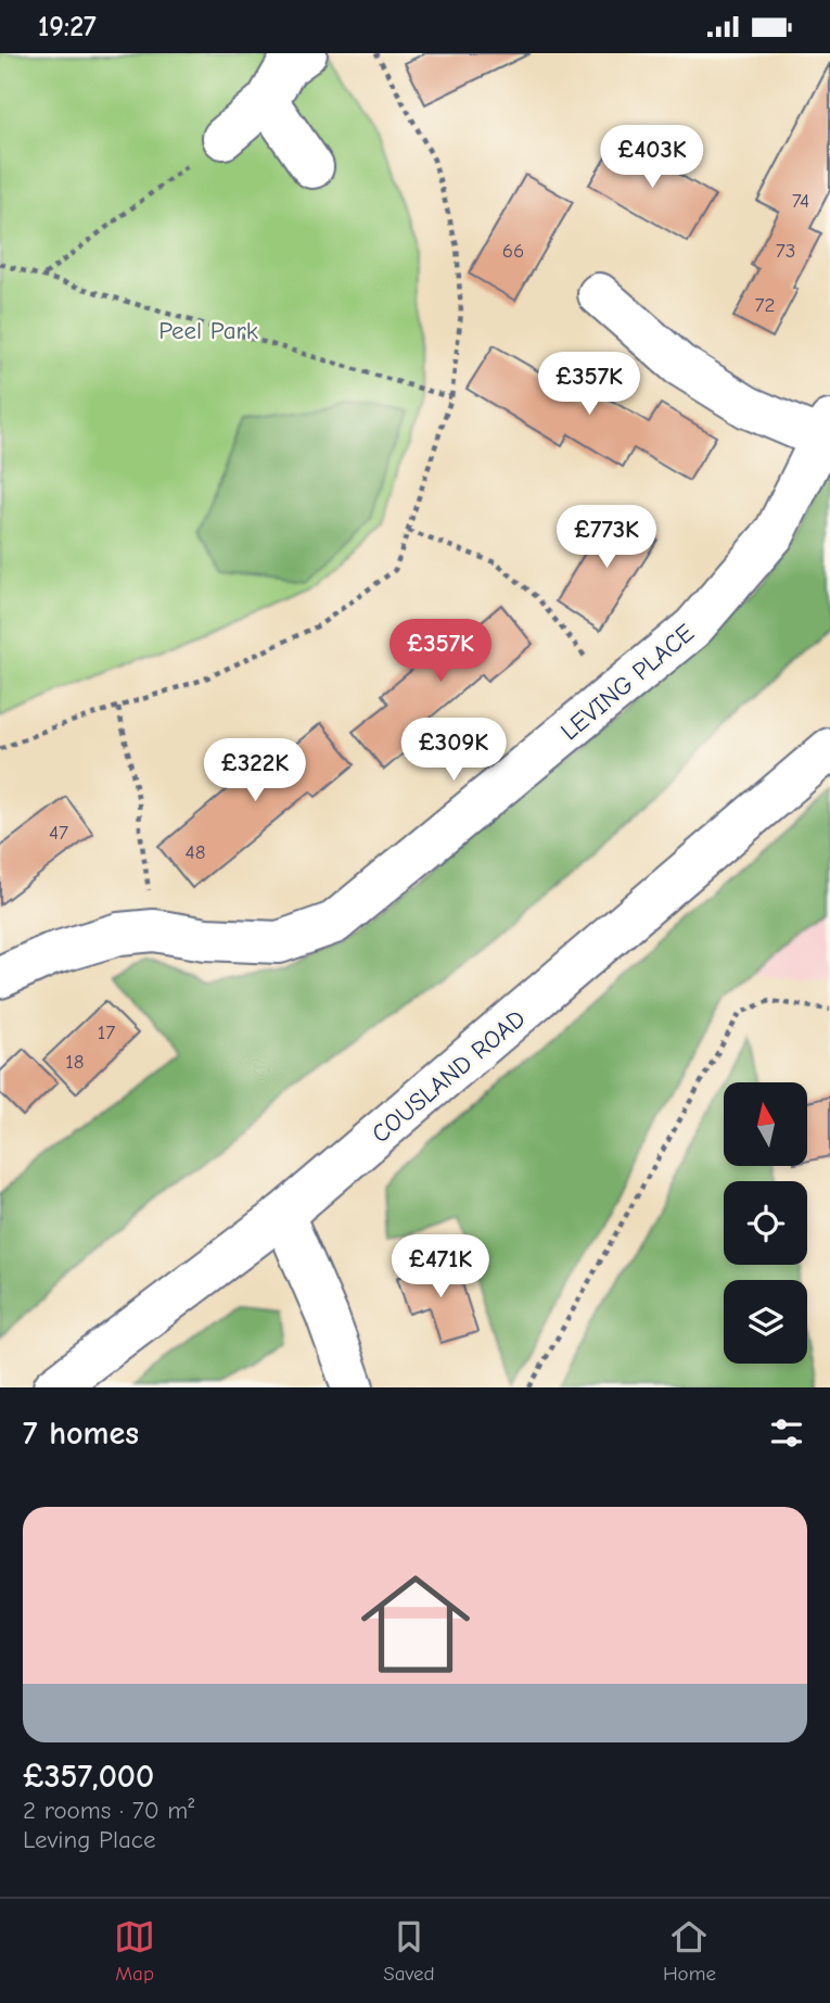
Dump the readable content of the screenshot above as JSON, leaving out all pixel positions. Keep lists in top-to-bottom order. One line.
{"streets":{"street":["LEVING PLACE","COUSLAND ROAD"]},"parks":["Peel Park"],"house_numbers":["74","66","73","72","47","48","17","18"],"north":"top","page":{"status":"19:27","price":["£403K","£357K","£773K","£357K","£309K","£322K","£471K"],"heading":"7 homes","list":[{"name":"£357,000","note":"2 rooms · 70 m² · Leving Place"}],"tabs":["Map","Saved","Home"]}}
